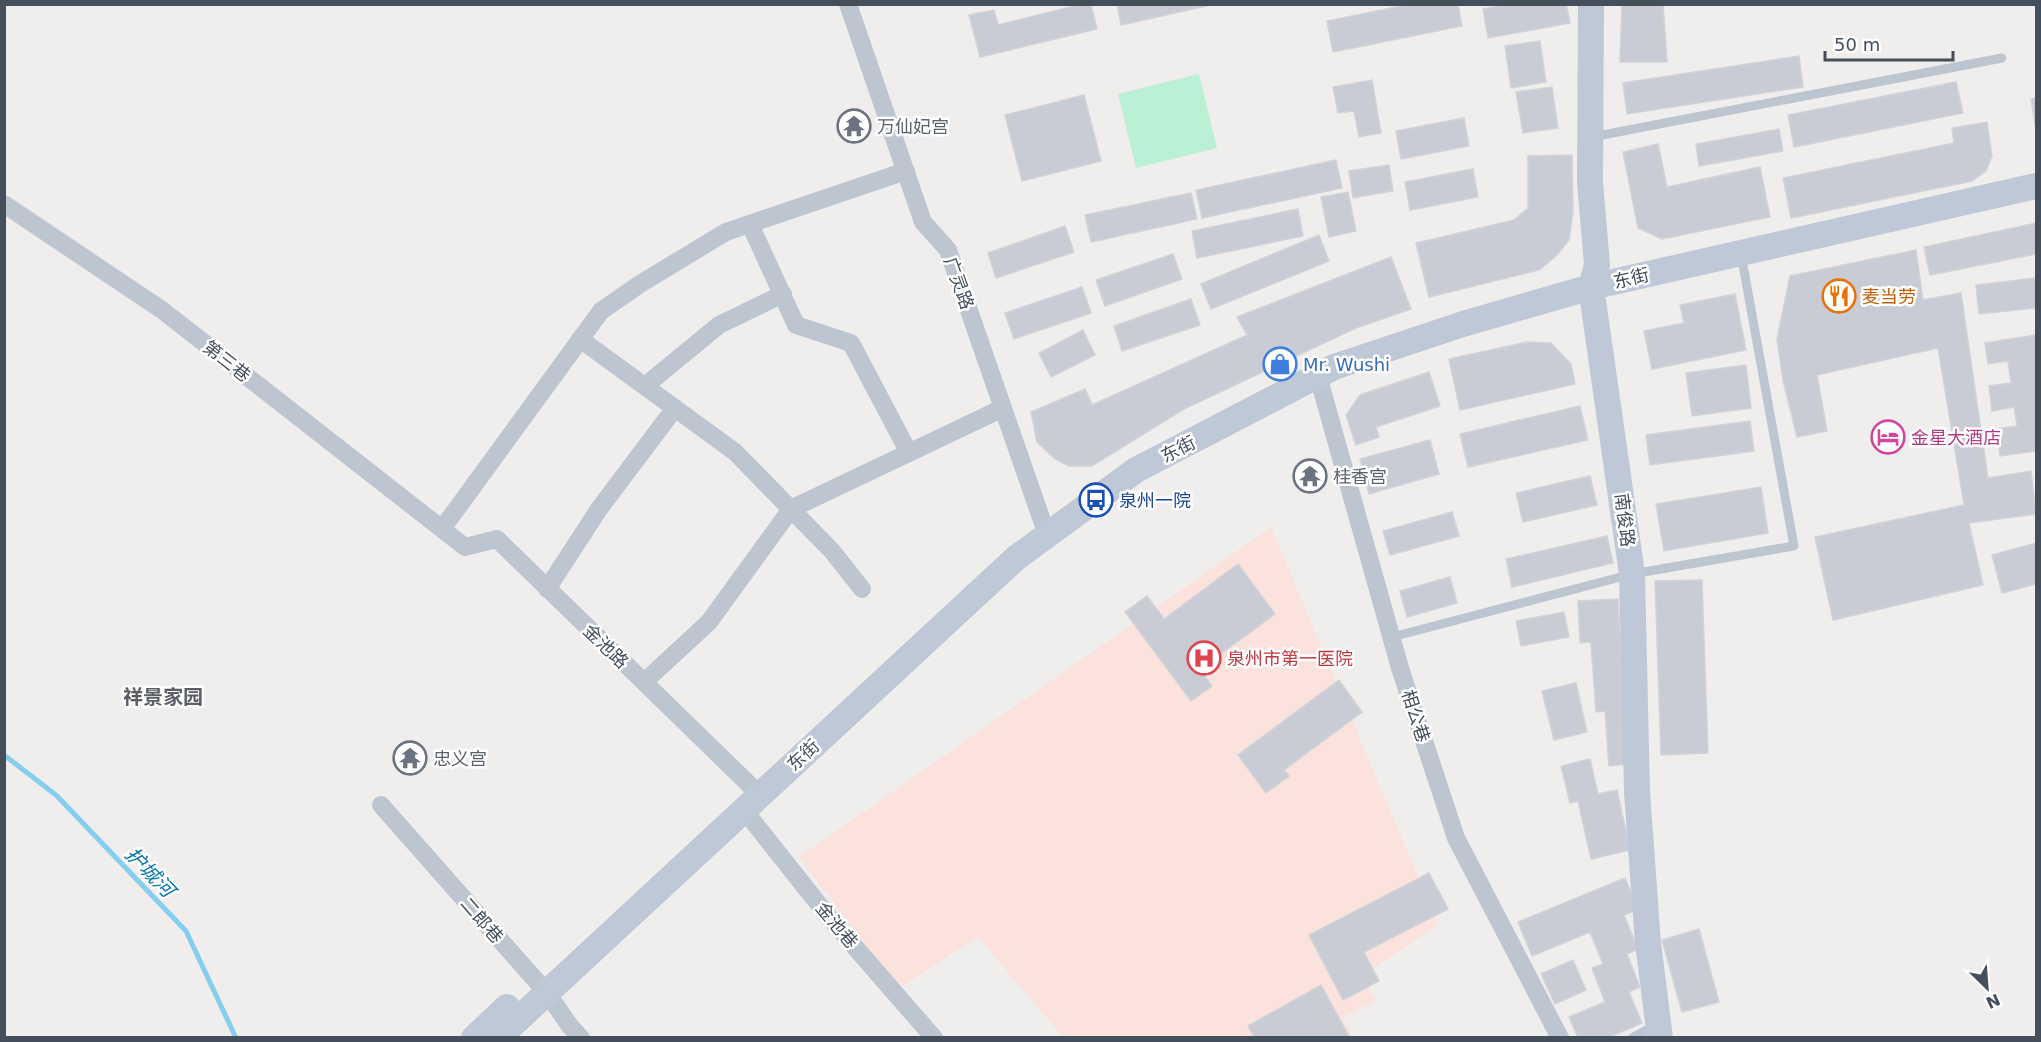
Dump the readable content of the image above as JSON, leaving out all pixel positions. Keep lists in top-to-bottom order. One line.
{"streets":{"main road":["东街","南俊路"],"street":["广灵路","第三巷","金池路","相公巷","二郎巷","金池巷"]},"crossings":[["东街","广灵路"],["东街","南俊路"],["东街","金池路"],["东街","相公巷"],["东街","二郎巷"],["东街","金池巷"],["第三巷","金池路"],["金池路","金池巷"]],"districts":["祥景家园"],"water":["护城河"],"places":{"temple":["万仙妃宫","桂香宫","忠义宫"],"restaurant":["麦当劳"],"shop":["Mr. Wushi"],"hotel":["金星大酒店"],"bus stop":["泉州一院"],"hospital":["泉州市第一医院"]},"scale_bar":"50 m","north":"bottom right"}
